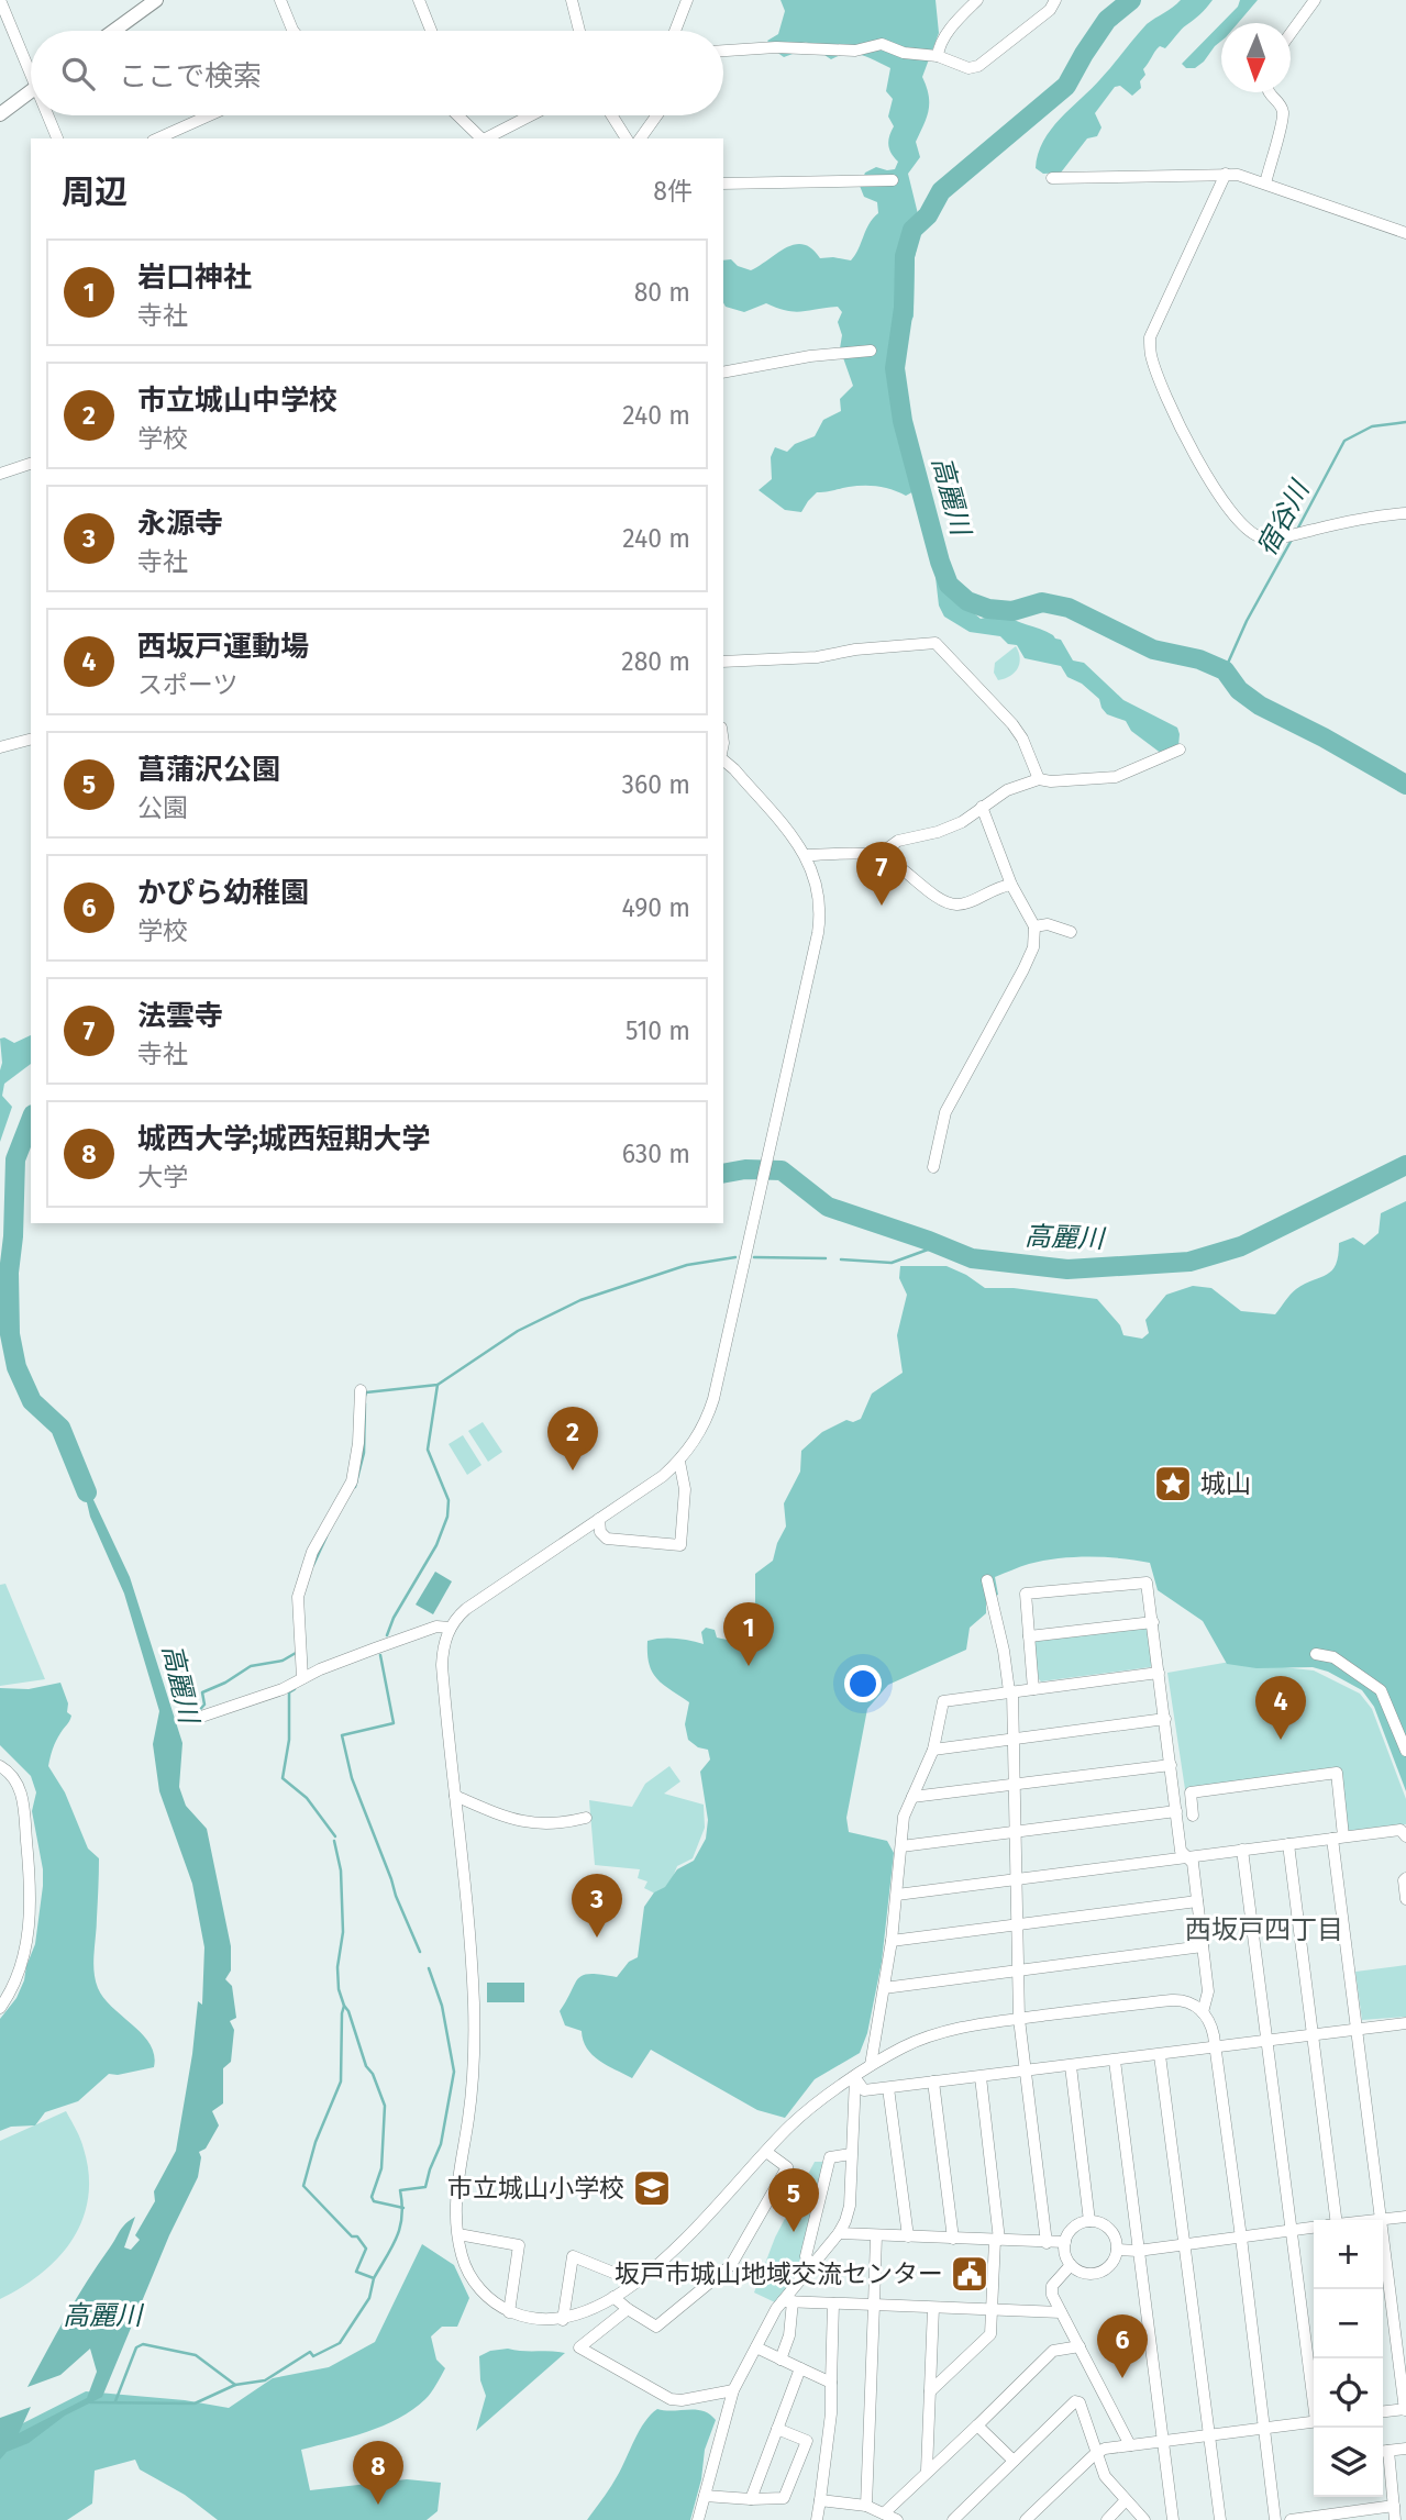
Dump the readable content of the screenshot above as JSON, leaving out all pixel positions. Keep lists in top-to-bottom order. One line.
{"districts":["西坂戸四丁目"],"water":["高麗川","宿谷川"],"places":{"place":["城山"],"school or university":["市立城山小学校"],"public building":["坂戸市城山地域交流センター"]},"north":"bottom","page":{"search":"ここで検索","heading":["周辺","8件"],"list":[{"mark":"1","name":"岩口神社","note":"寺社","value":"80 m"},{"mark":"2","name":"市立城山中学校","note":"学校","value":"240 m"},{"mark":"3","name":"永源寺","note":"寺社","value":"240 m"},{"mark":"4","name":"西坂戸運動場","note":"スポーツ","value":"280 m"},{"mark":"5","name":"菖蒲沢公園","note":"公園","value":"360 m"},{"mark":"6","name":"かぴら幼稚園","note":"学校","value":"490 m"},{"mark":"7","name":"法雲寺","note":"寺社","value":"510 m"},{"mark":"8","name":"城西大学;城西短期大学","note":"大学","value":"630 m"}],"pins":["7","2","1","4","3","5","6","8"],"map_buttons":["+","−"]}}
